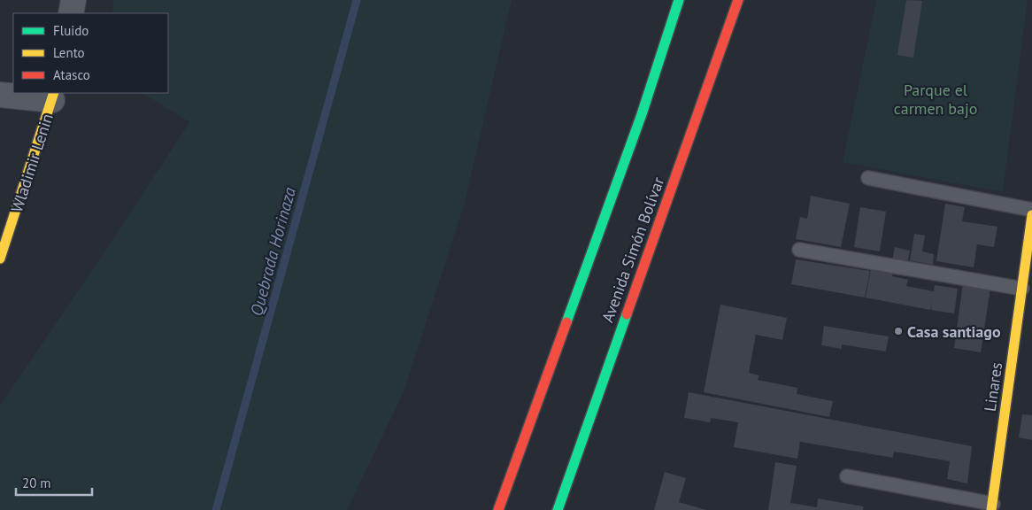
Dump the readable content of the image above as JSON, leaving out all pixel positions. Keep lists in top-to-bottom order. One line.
{"streets":{"main road":["Wladimir Lenin","Avenida Simón Bolívar","Linares"]},"water":["Quebrada Horinaza"],"parks":["Parque el carmen bajo"],"places":["Casa santiago"],"legend":["Fluido","Lento","Atasco"],"scale_bar":"20 m"}
